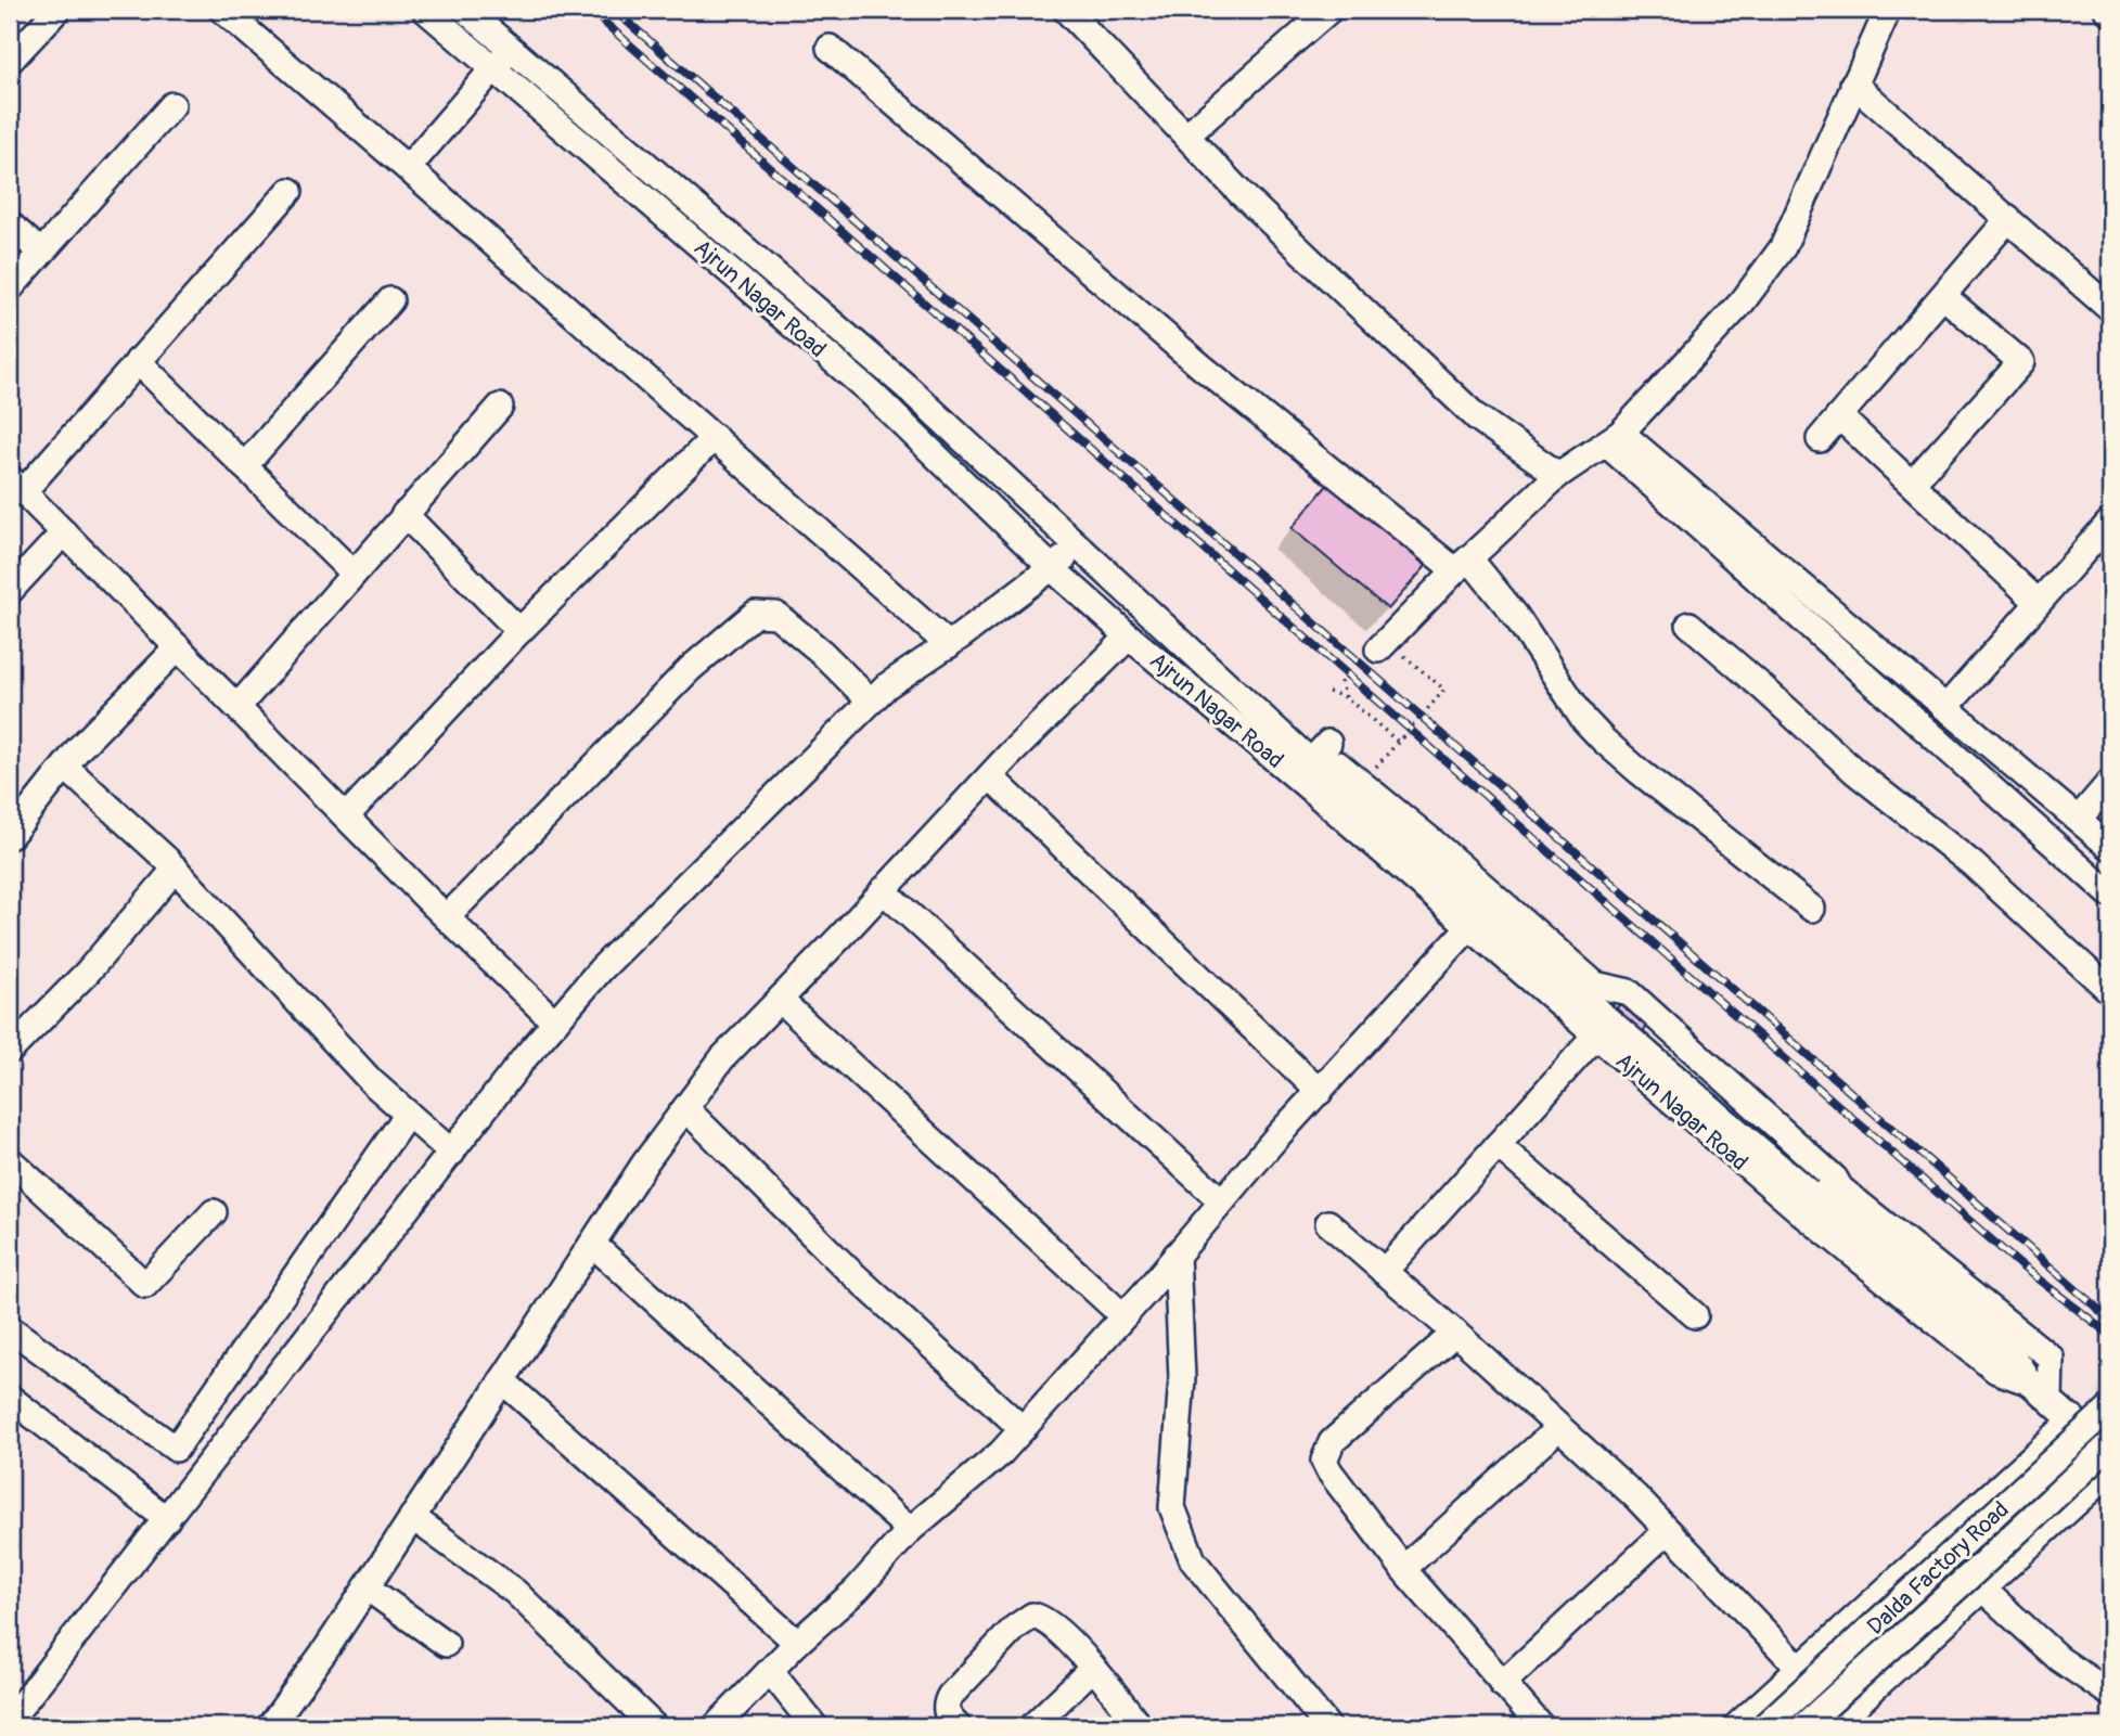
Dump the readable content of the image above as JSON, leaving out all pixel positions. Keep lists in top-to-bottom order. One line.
{"streets":{"street":["Ajrun Nagar Road","Dalda Factory Road"]}}
